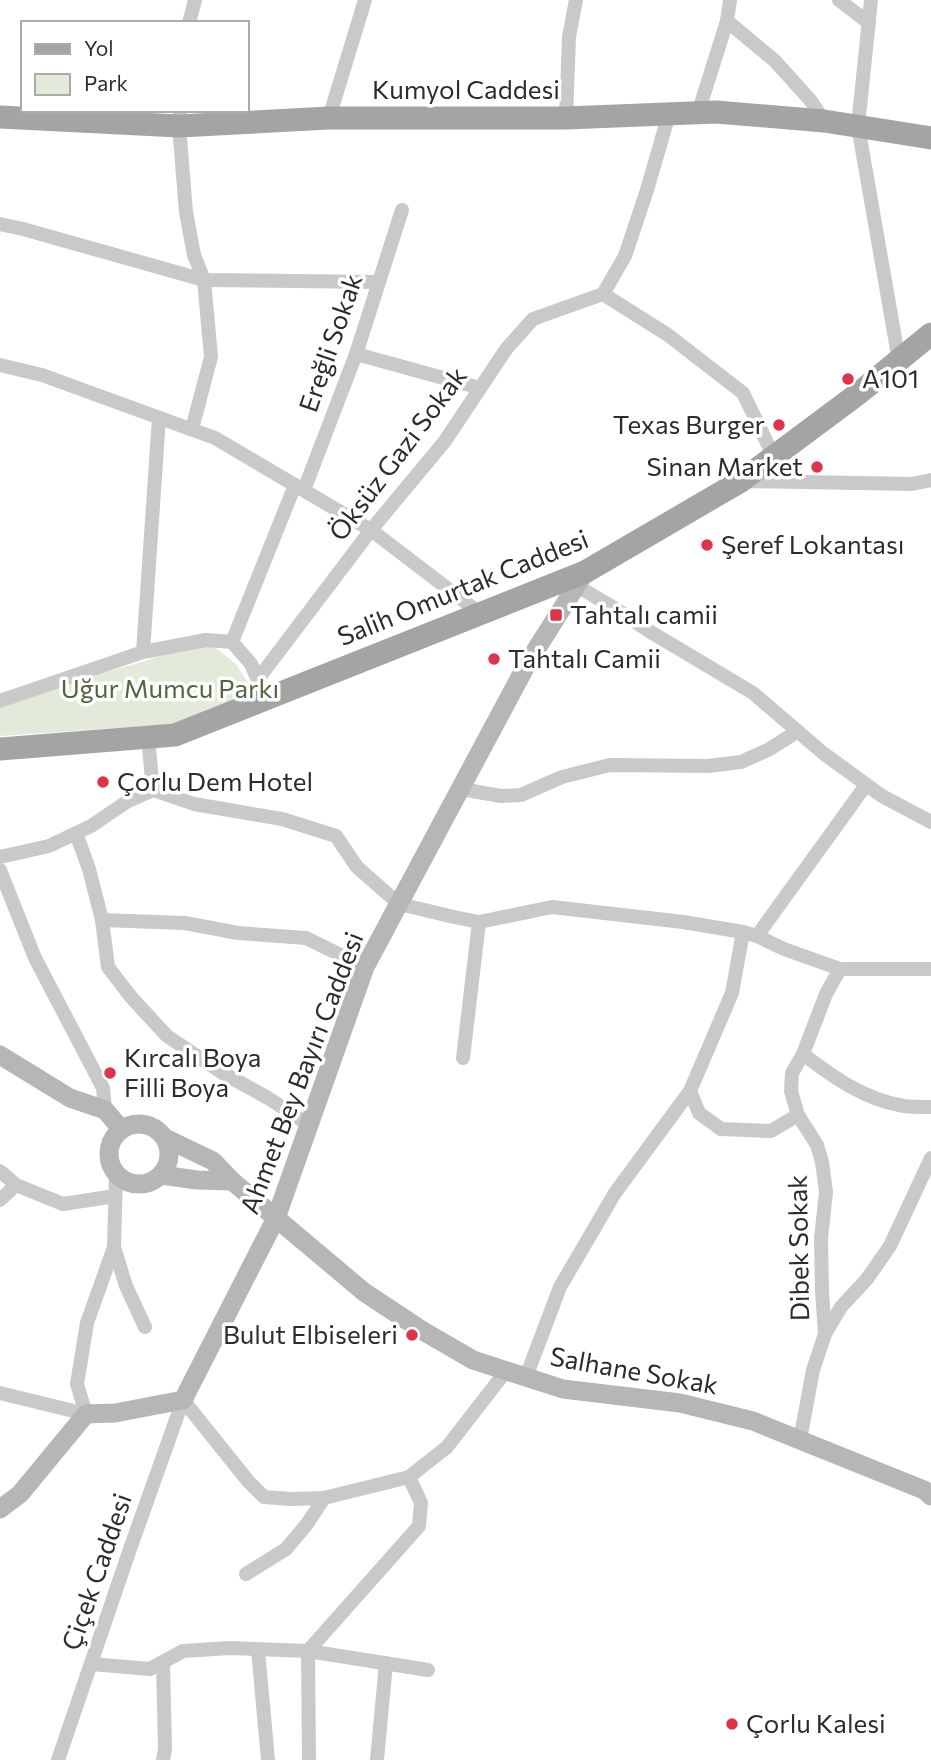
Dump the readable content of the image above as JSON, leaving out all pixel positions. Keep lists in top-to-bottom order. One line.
{"streets":{"main road":["Kumyol Caddesi","Salih Omurtak Caddesi"],"street":["Ereğli Sokak","Öksüz Gazi Sokak","Ahmet Bey Bayırı Caddesi","Dibek Sokak","Salhane Sokak","Çiçek Caddesi"]},"crossings":[["Öksüz Gazi Sokak","Salih Omurtak Caddesi"],["Salih Omurtak Caddesi","Ahmet Bey Bayırı Caddesi"],["Ahmet Bey Bayırı Caddesi","Salhane Sokak"],["Ahmet Bey Bayırı Caddesi","Çiçek Caddesi"]],"parks":["Uğur Mumcu Parkı"],"places":{"other":["A101","Texas Burger","Sinan Market","Şeref Lokantası","Tahtalı Camii","Çorlu Dem Hotel","Kırcalı Boya Filli Boya","Bulut Elbiseleri","Çorlu Kalesi"],"transit":["Tahtalı camii"]},"legend":["Yol","Park"]}
